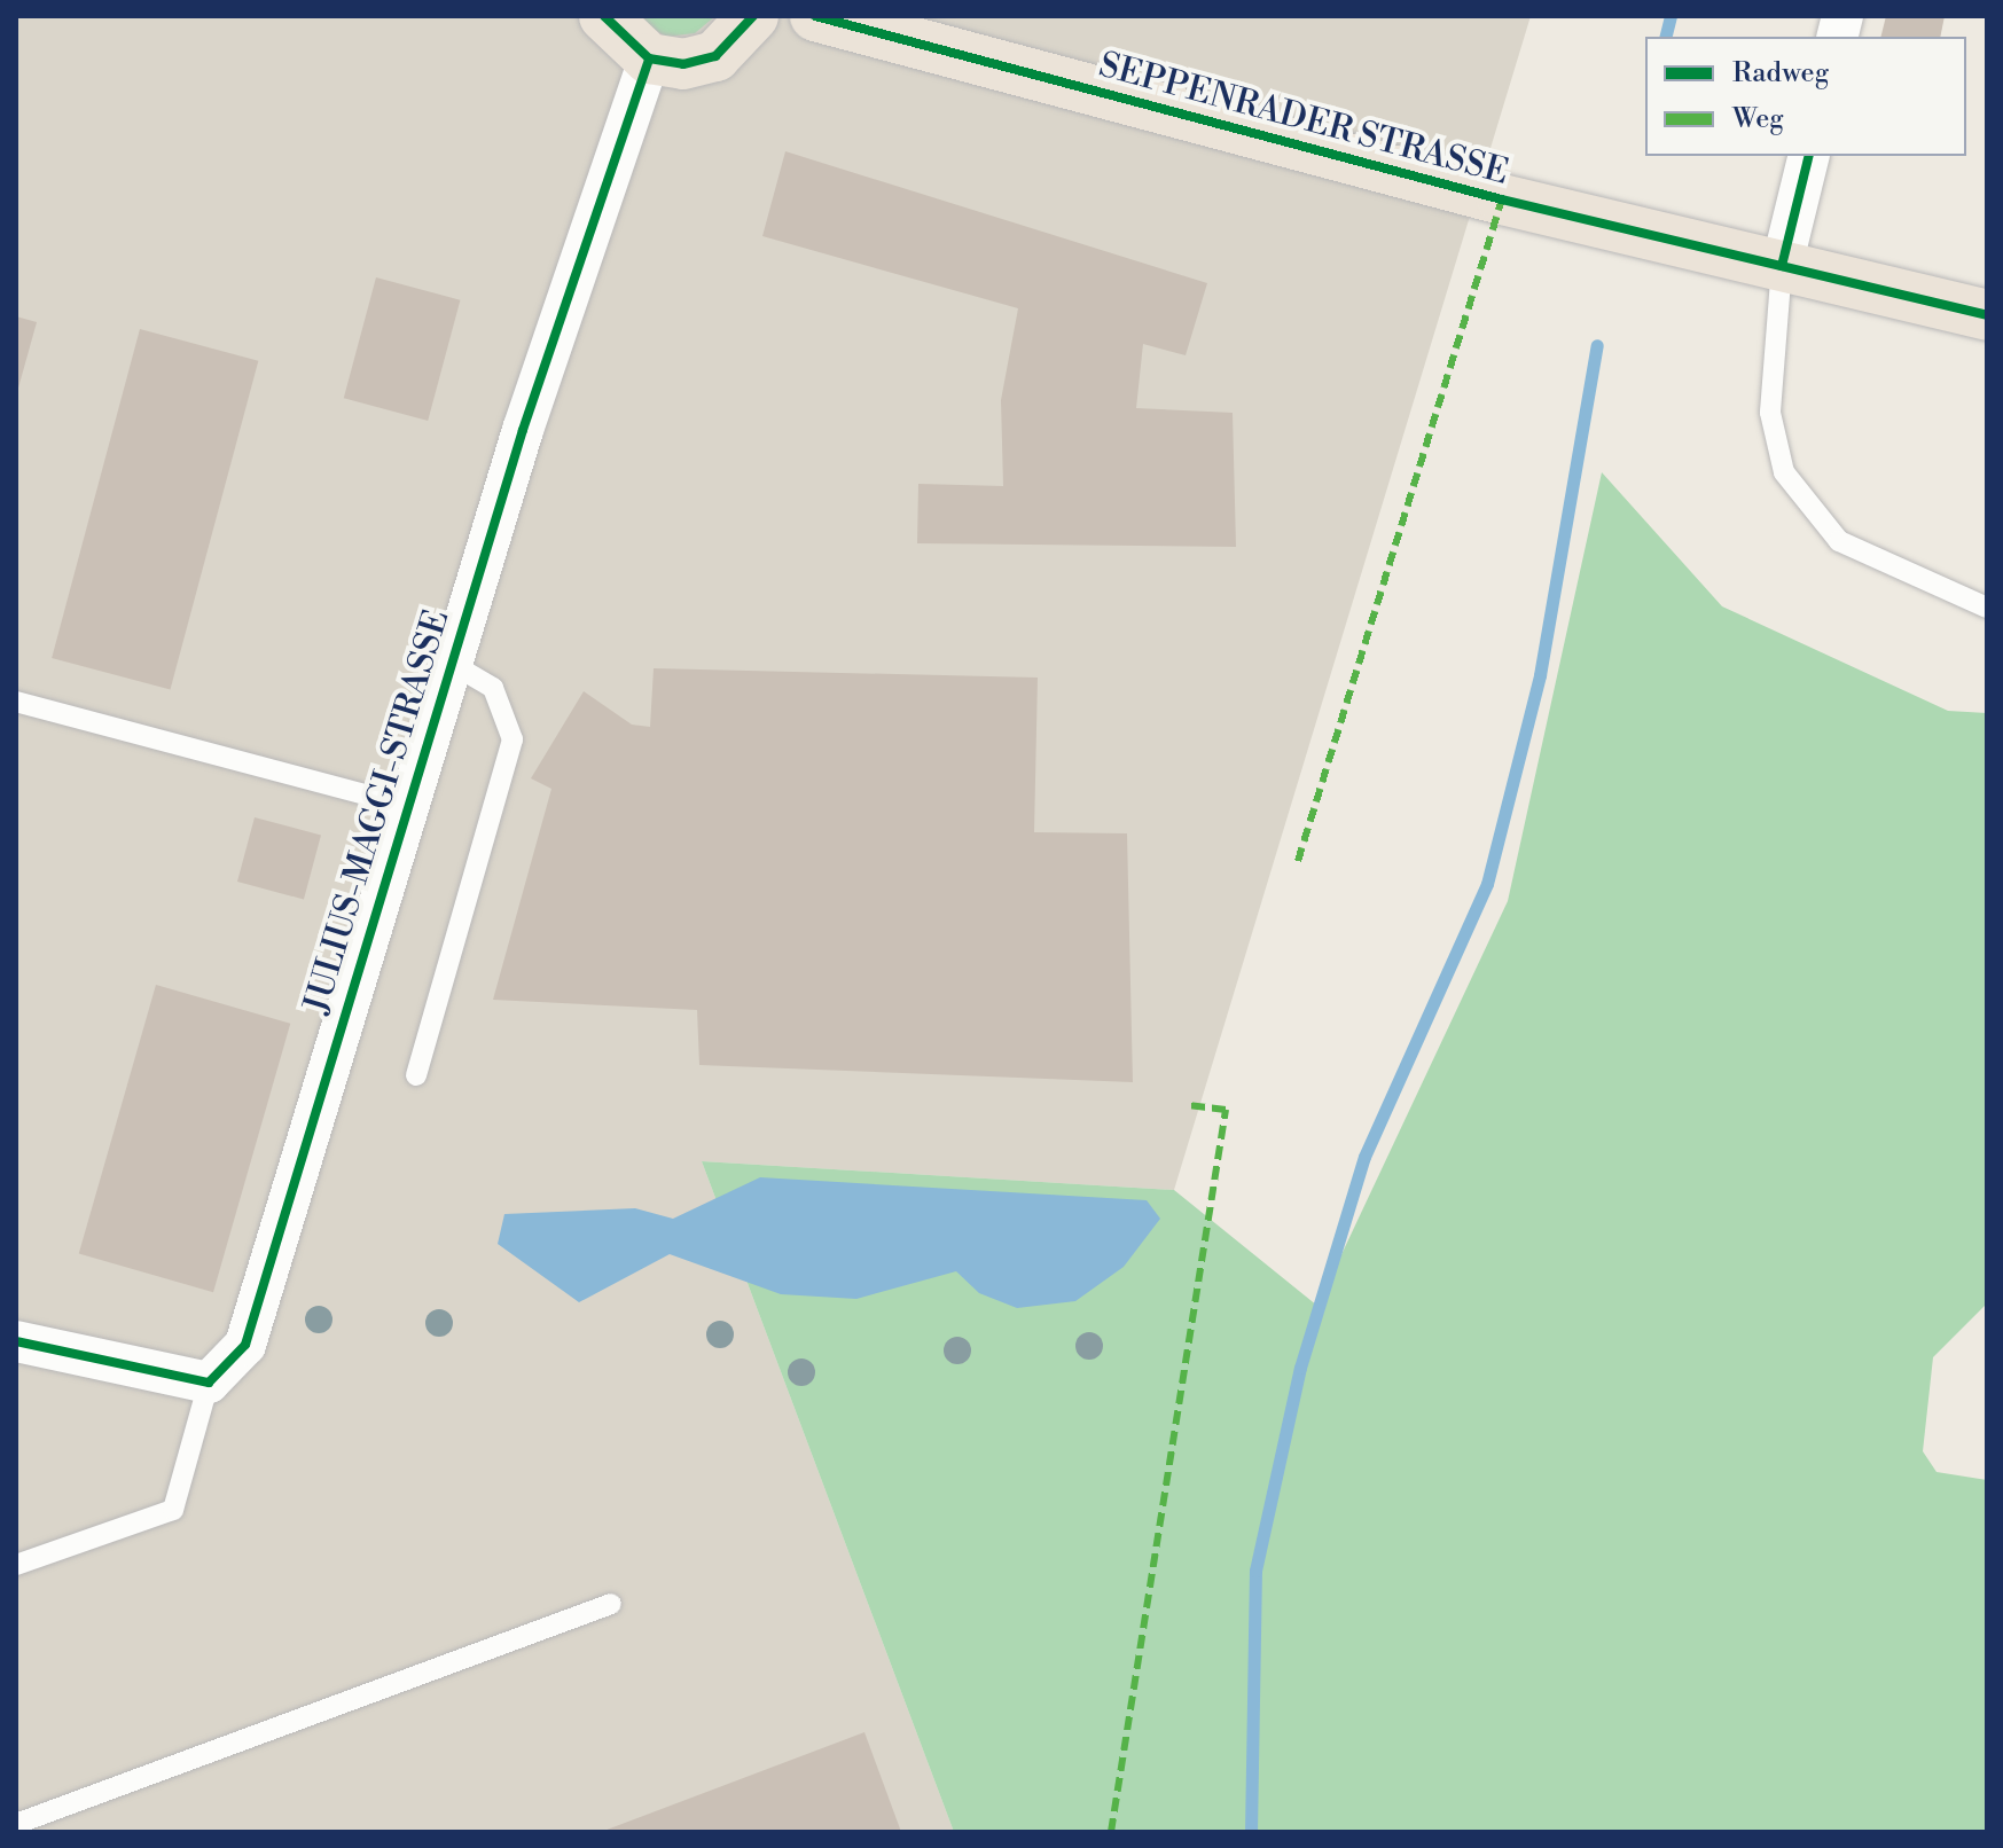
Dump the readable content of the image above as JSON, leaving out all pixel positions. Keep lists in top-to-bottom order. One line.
{"streets":{"main road":["SEPPENRADER STRASSE"],"street":["JULIUS-MAGGI-STRASSE"]},"legend":["Radweg","Weg"]}
